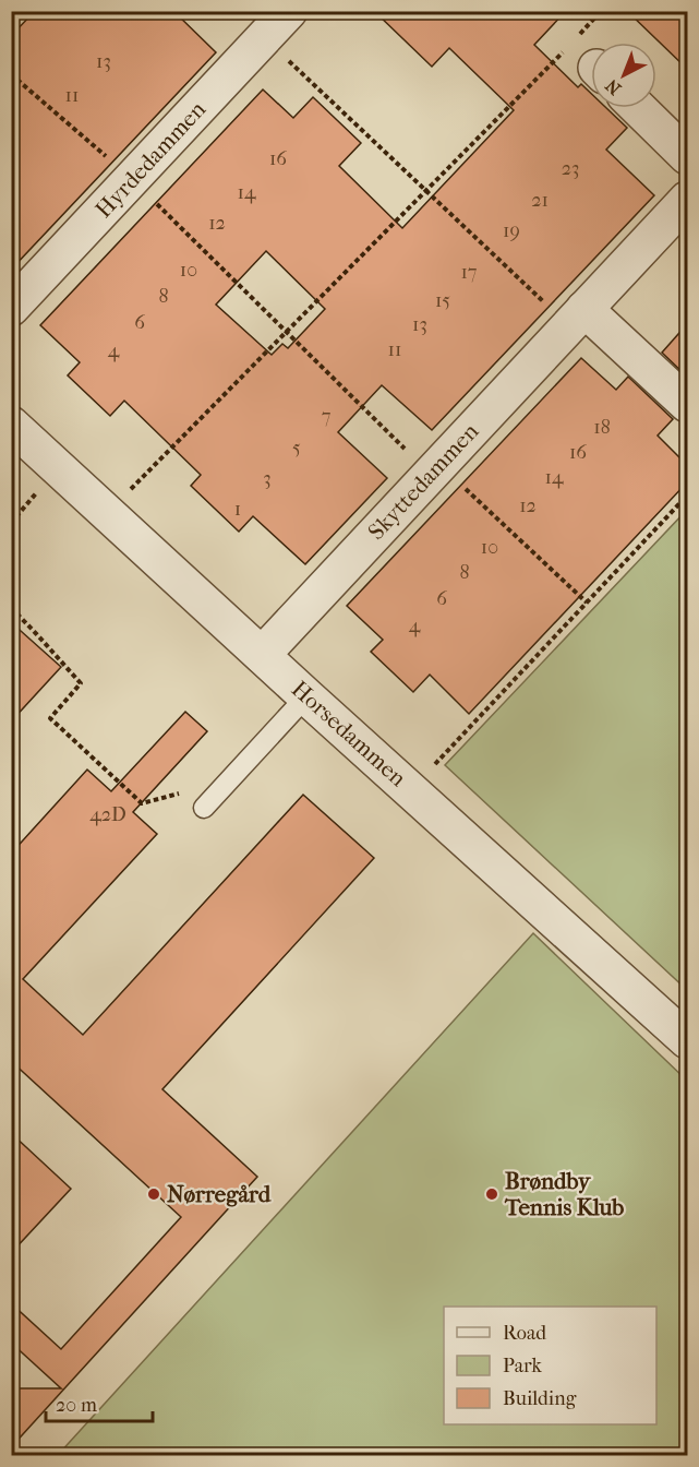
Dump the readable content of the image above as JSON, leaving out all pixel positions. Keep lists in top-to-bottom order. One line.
{"streets":{"street":["Hyrdedammen","Skyttedammen","Horsedammen"]},"crossings":[["Skyttedammen","Horsedammen"]],"places":["Nørregård","Brøndby Tennis Klub"],"house_numbers":["13","11","16","23","14","21","12","19","10","17","8","15","6","13","11","4","7","18","5","16","14","3","12","1","10","8","6","4","42D"],"legend":["Road","Park","Building"],"scale_bar":"20 m","north":"bottom left"}
